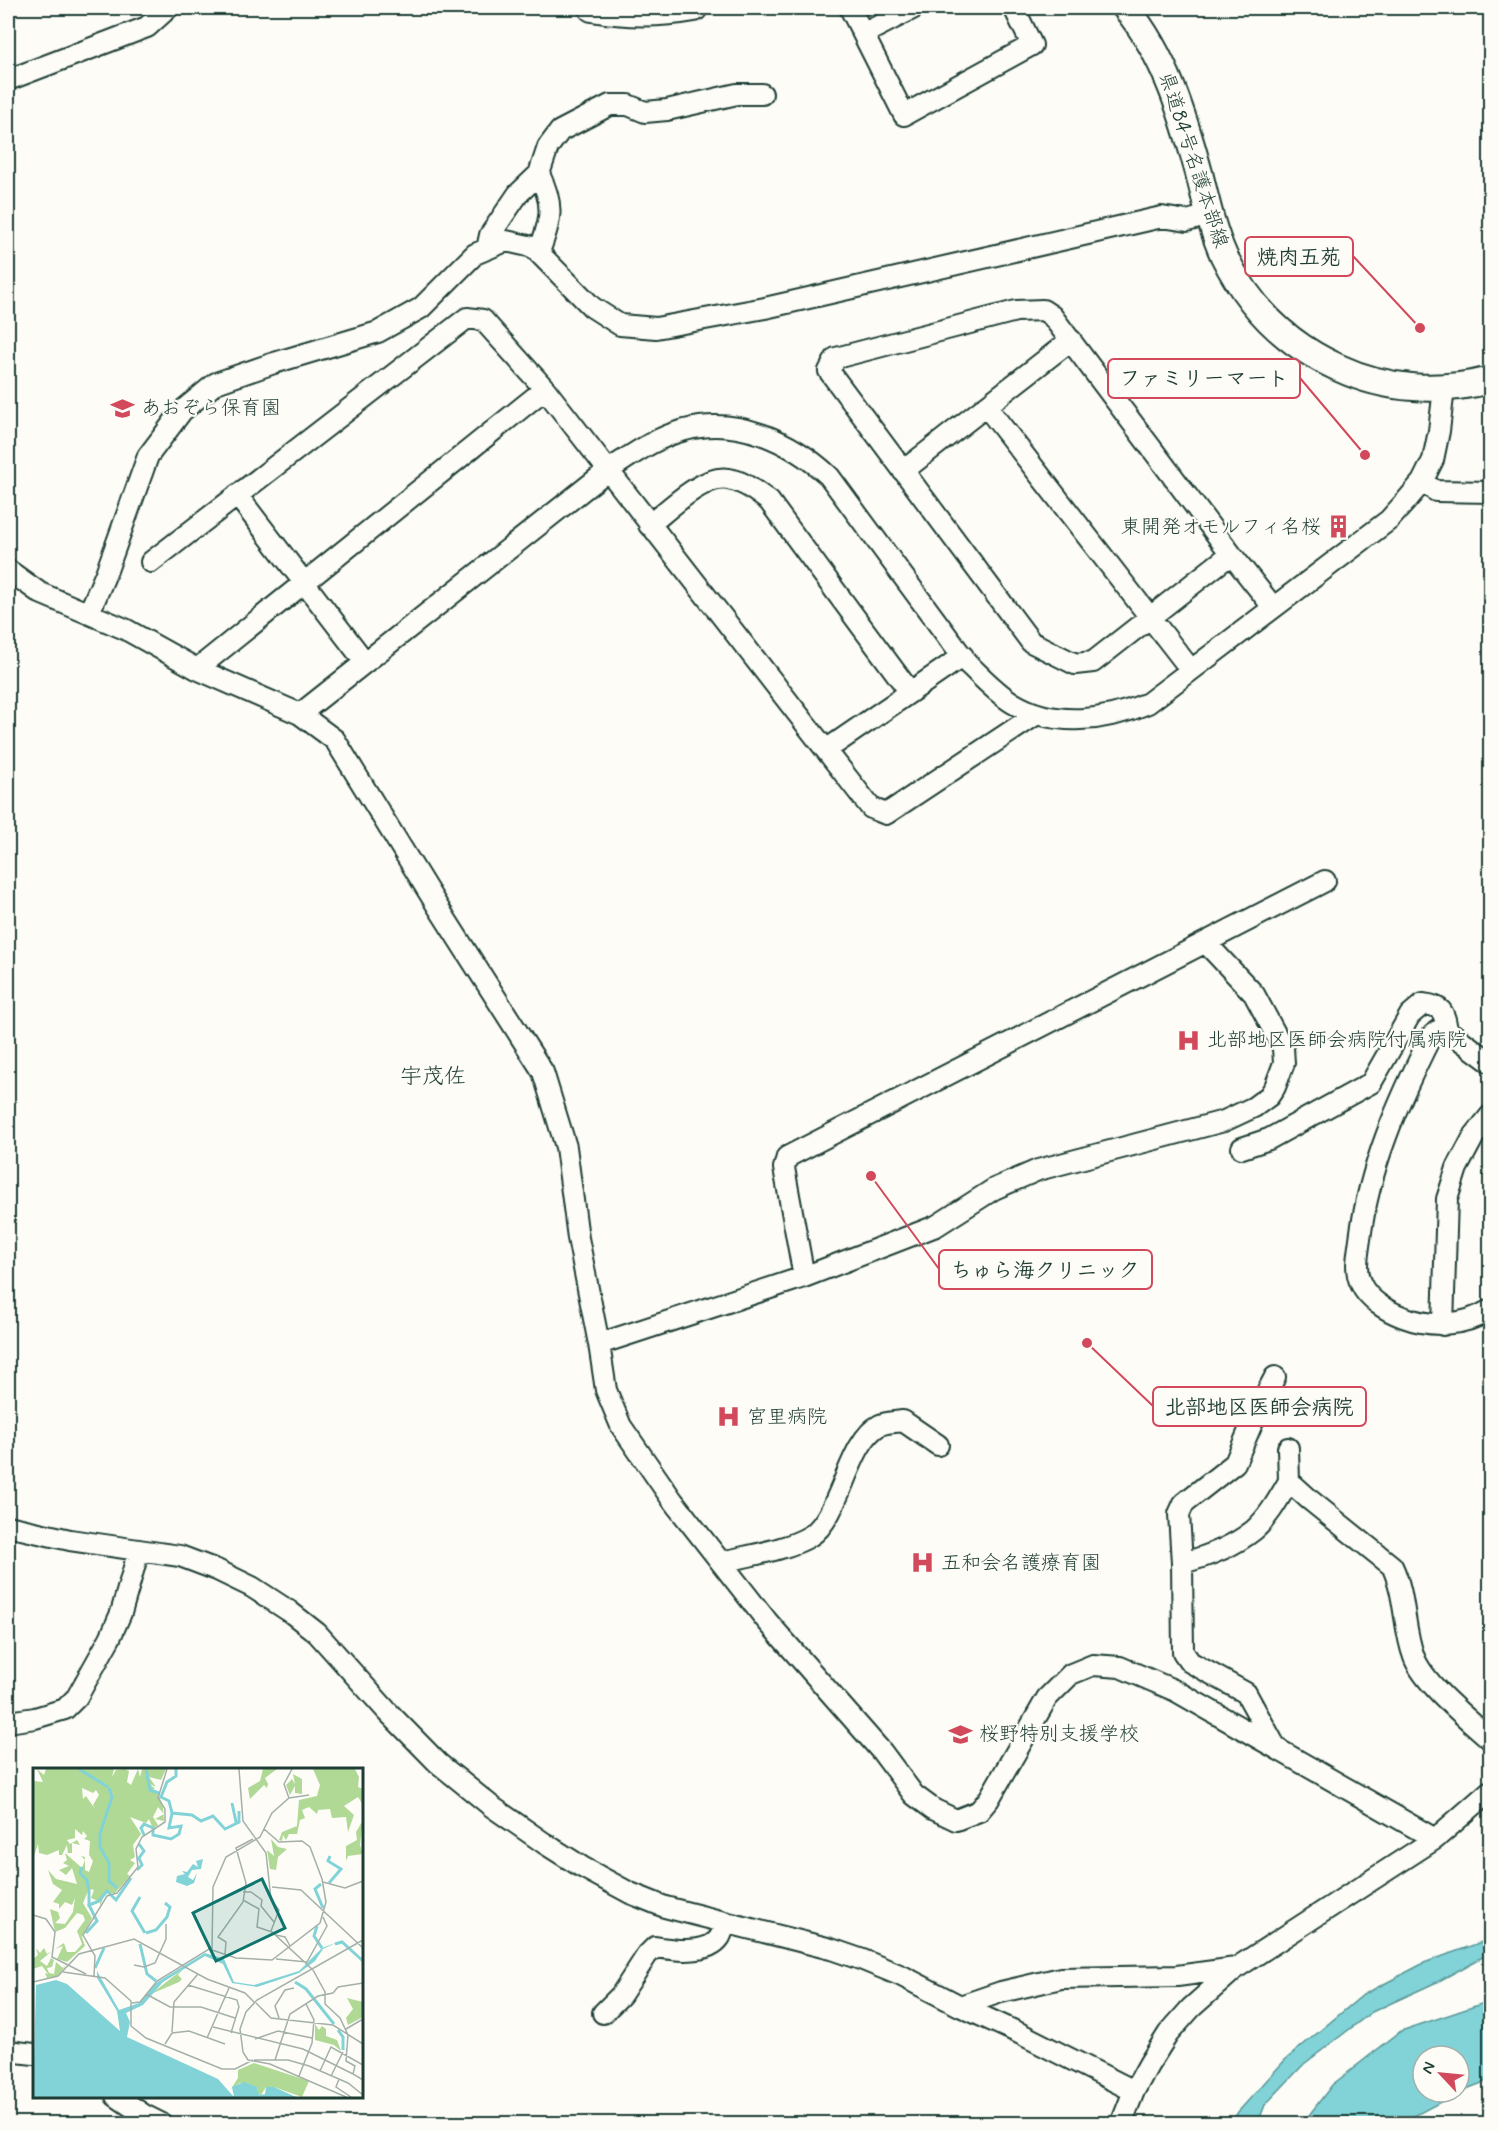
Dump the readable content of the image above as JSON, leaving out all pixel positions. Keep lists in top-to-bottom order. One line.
{"streets":{"main road":["県道84号名護本部線"]},"districts":["宇茂佐"],"places":{"other":["焼肉五苑","ファミリーマート","ちゅら海クリニック","北部地区医師会病院"],"school or university":["あおぞら保育園","桜野特別支援学校"],"building":["東開発オモルフィ名桜"],"hospital":["北部地区医師会病院付属病院","宮里病院","五和会名護療育園"]},"north":"top left"}
